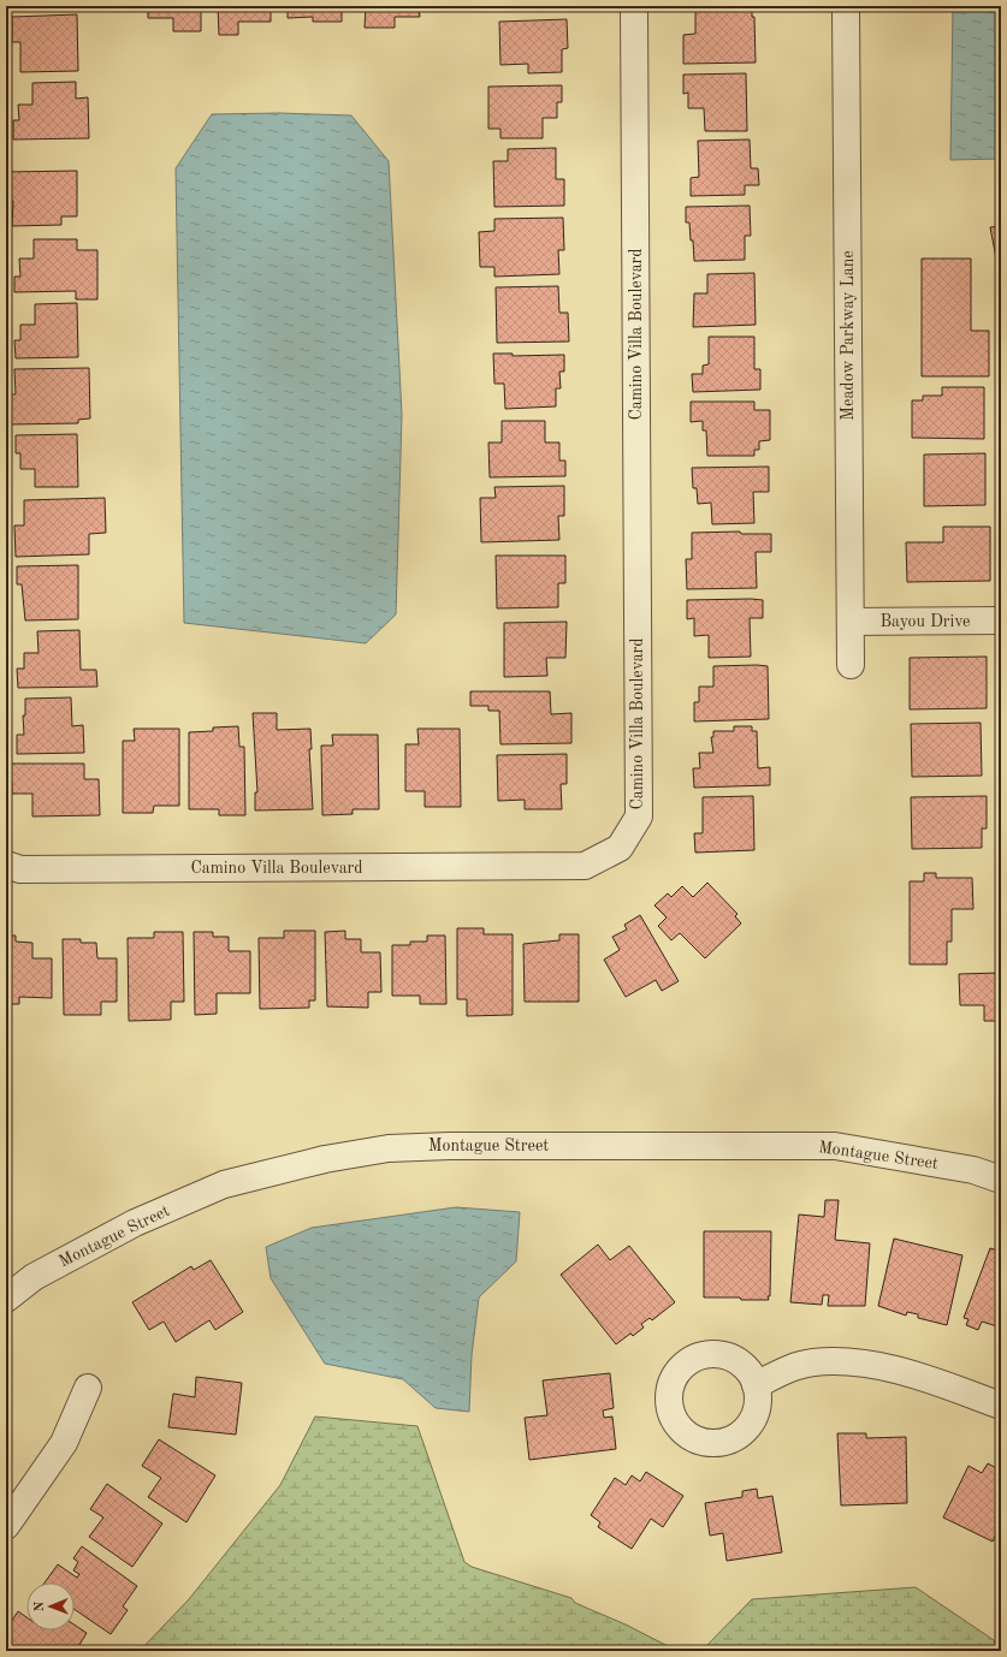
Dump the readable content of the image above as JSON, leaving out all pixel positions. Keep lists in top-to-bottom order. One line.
{"streets":{"street":["Camino Villa Boulevard","Meadow Parkway Lane","Bayou Drive","Montague Street"]},"crossings":[["Meadow Parkway Lane","Bayou Drive"]],"north":"left"}
